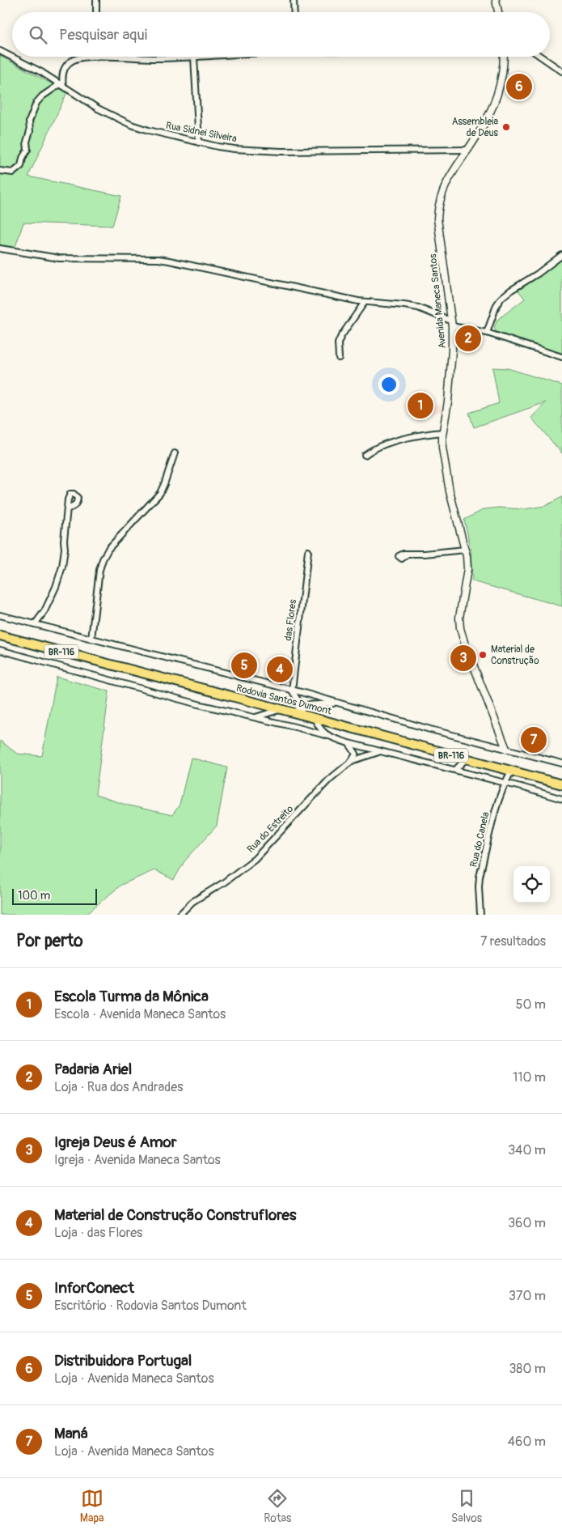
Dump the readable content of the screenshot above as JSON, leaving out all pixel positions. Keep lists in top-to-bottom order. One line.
{"streets":{"highway":["BR-116","Rodovia Santos Dumont"],"street":["Rua Sidnei Silveira","Avenida Maneca Santos","das Flores","Rua do Estreito","Rua do Canela"]},"crossings":[["Rua Sidnei Silveira","Avenida Maneca Santos"],["das Flores","Rodovia Santos Dumont"],["Rodovia Santos Dumont","Rua do Canela"]],"places":["Assembleia de Deus","Material de Construção"],"scale_bar":"100 m","page":{"search":"Pesquisar aqui","pins":["6","2","1","3","5","4","7"],"scale":"100 m","heading":["Por perto","7 resultados"],"list":[{"mark":"1","name":"Escola Turma da Mônica","note":"Escola · Avenida Maneca Santos","value":"50 m"},{"mark":"2","name":"Padaria Ariel","note":"Loja · Rua dos Andrades","value":"110 m"},{"mark":"3","name":"Igreja Deus é Amor","note":"Igreja · Avenida Maneca Santos","value":"340 m"},{"mark":"4","name":"Material de Construção Construflores","note":"Loja · das Flores","value":"360 m"},{"mark":"5","name":"InforConect","note":"Escritório · Rodovia Santos Dumont","value":"370 m"},{"mark":"6","name":"Distribuidora Portugal","note":"Loja · Avenida Maneca Santos","value":"380 m"},{"mark":"7","name":"Maná","note":"Loja · Avenida Maneca Santos","value":"460 m"}],"nav":["Mapa","Rotas","Salvos"]}}
